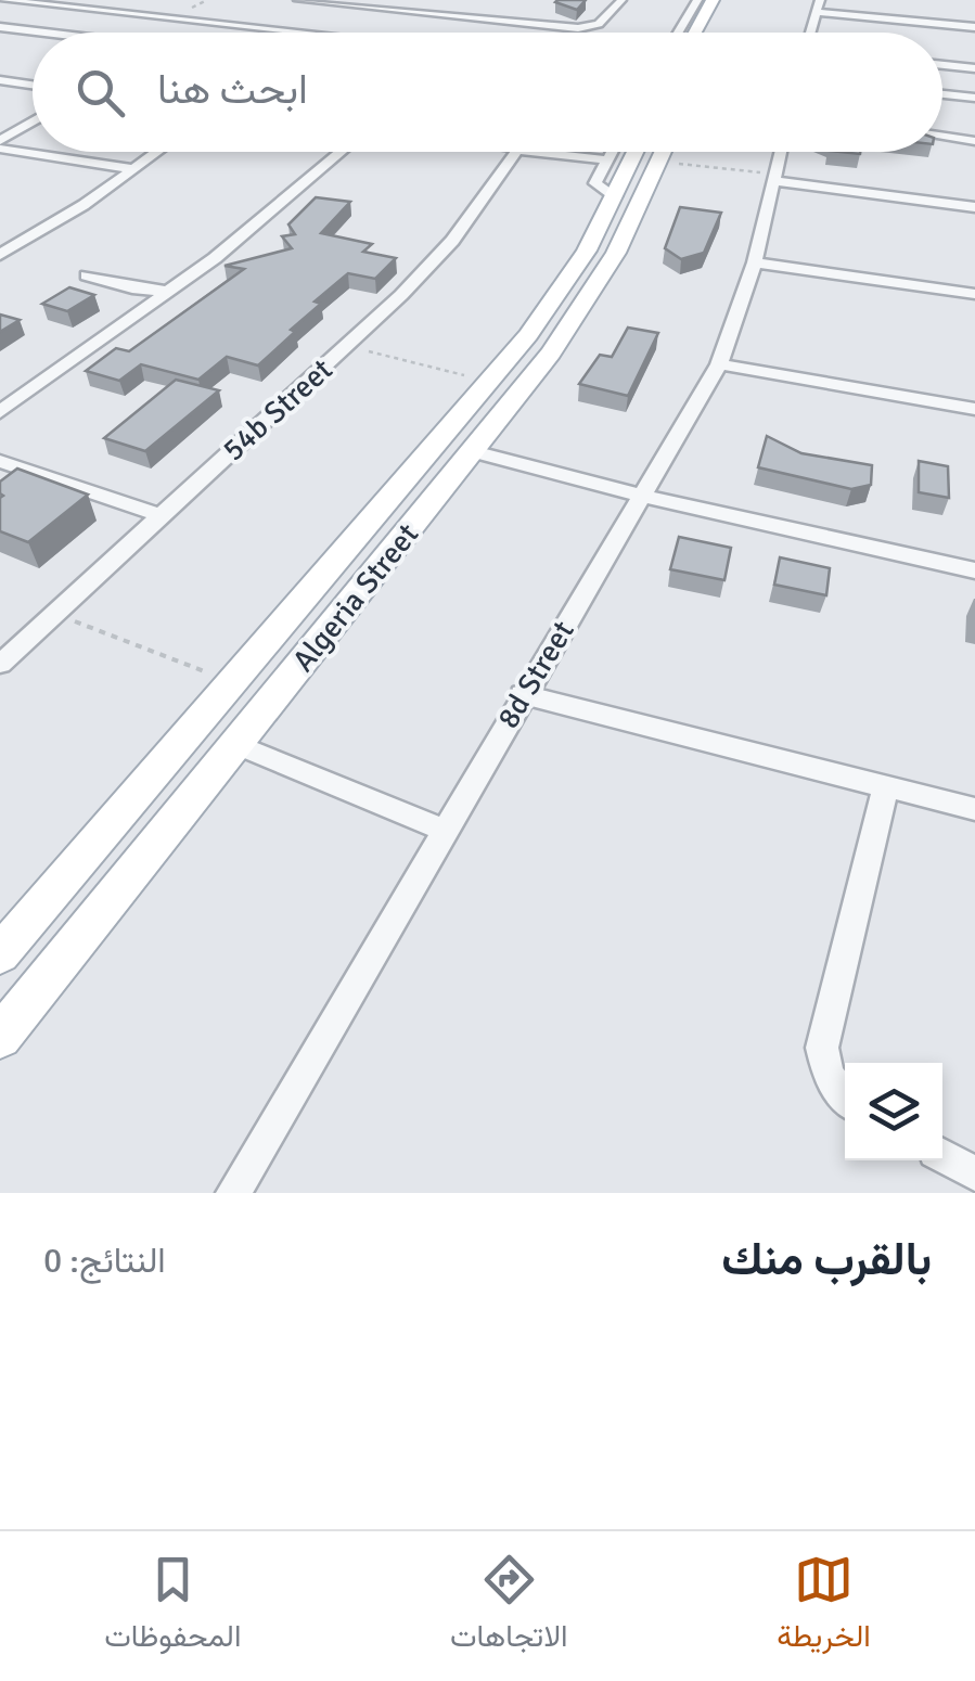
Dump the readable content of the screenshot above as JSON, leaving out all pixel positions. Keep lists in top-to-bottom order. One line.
{"streets":{"main road":["Algeria Street"],"street":["54b Street","8d Street"]},"page":{"search":"ابحث هنا","heading":["بالقرب منك","النتائج: 0"],"nav":["الخريطة","الاتجاهات","المحفوظات"]}}
